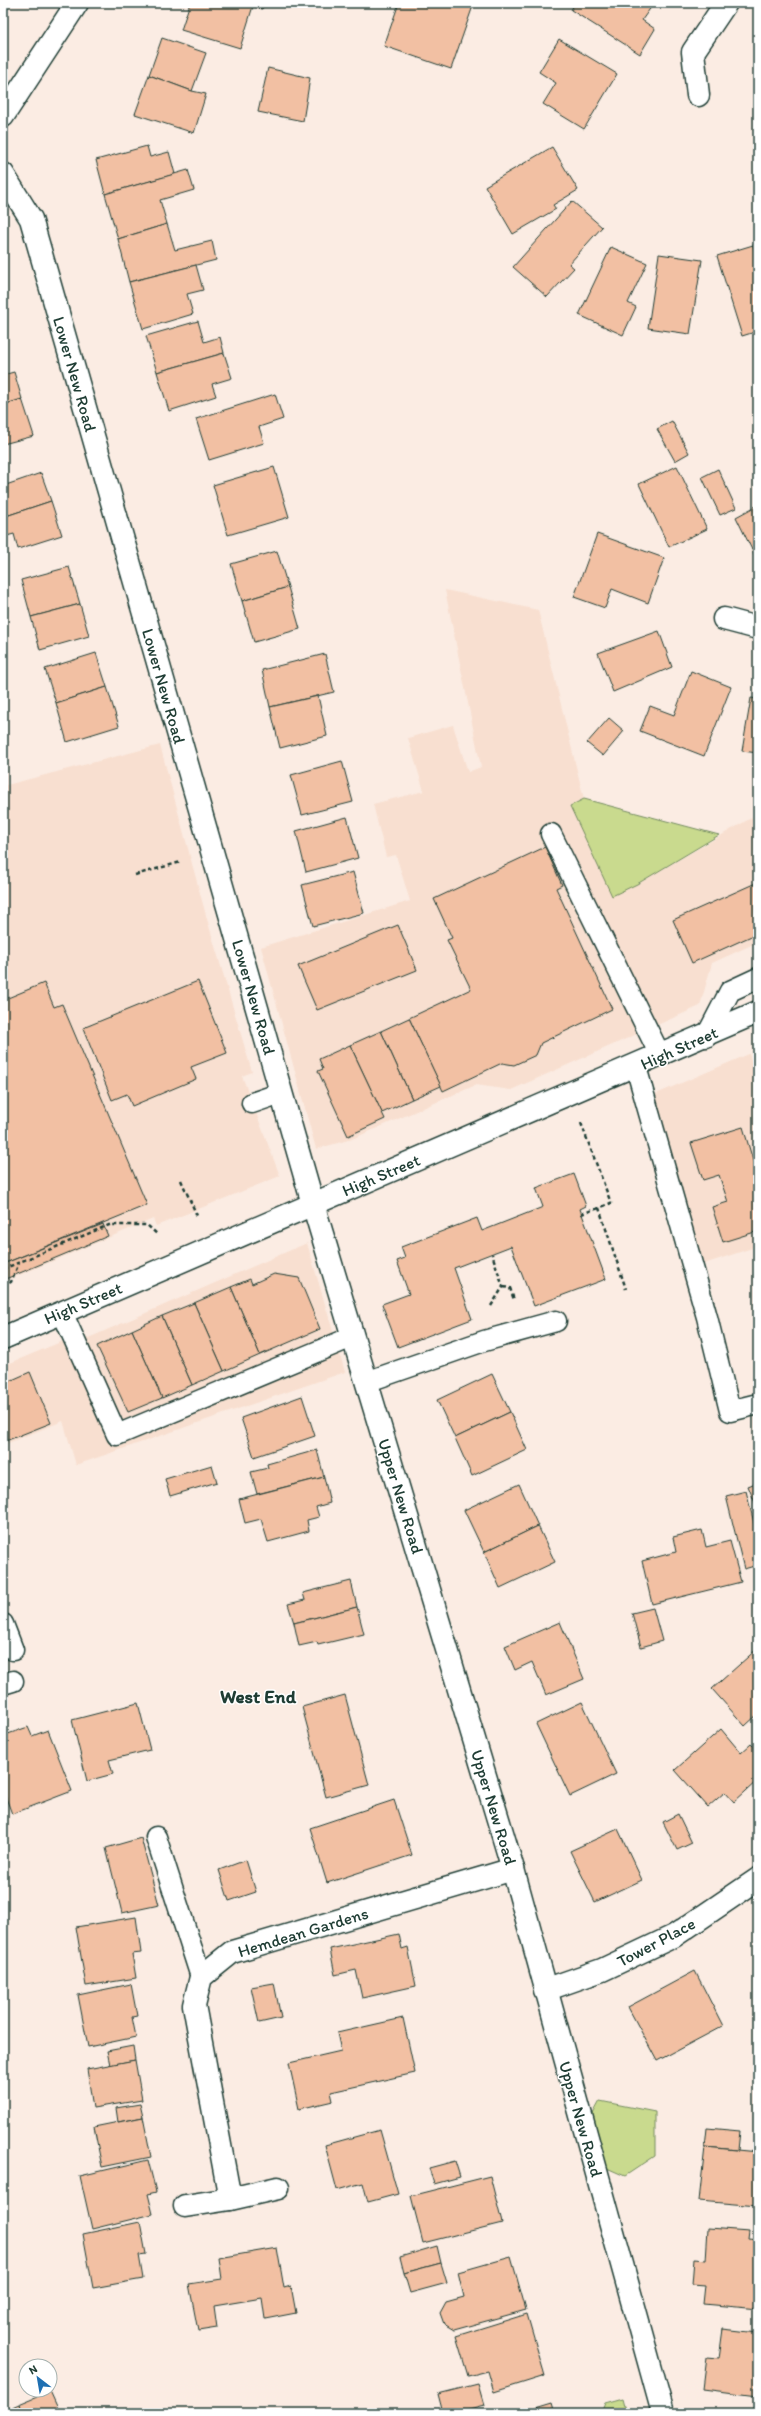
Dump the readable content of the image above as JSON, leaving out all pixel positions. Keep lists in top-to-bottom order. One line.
{"streets":{"street":["Lower New Road","High Street","Upper New Road","Hemdean Gardens","Tower Place"]},"crossings":[["Lower New Road","High Street"],["Lower New Road","Upper New Road"],["High Street","Upper New Road"],["Upper New Road","Hemdean Gardens"],["Upper New Road","Tower Place"]],"districts":["West End"],"north":"top left"}
